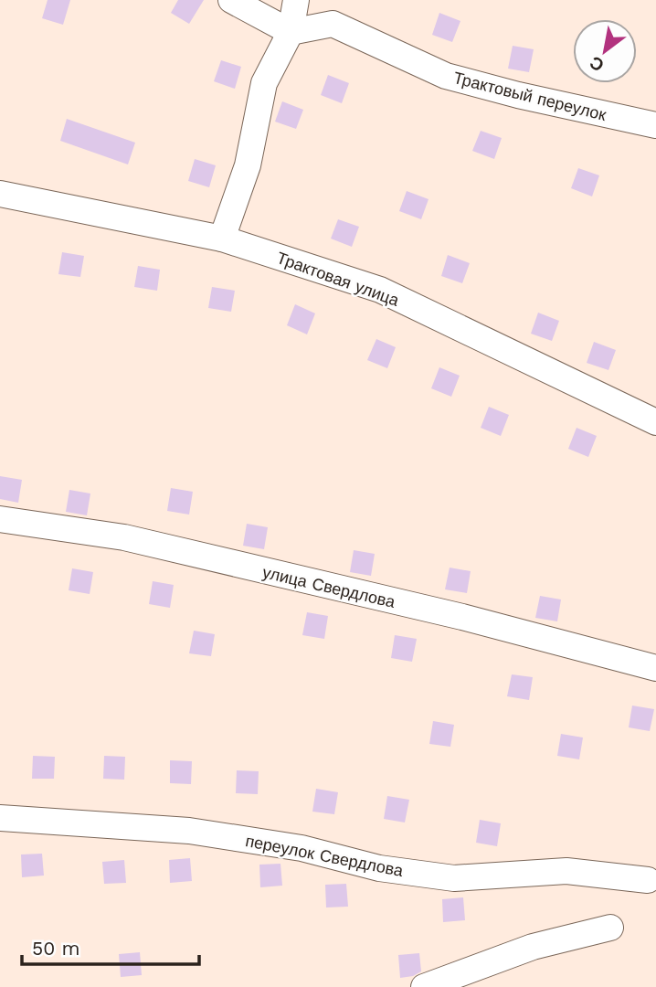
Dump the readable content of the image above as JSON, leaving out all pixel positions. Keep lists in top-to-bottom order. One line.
{"streets":{"street":["Трактовый переулок","Трактовая улица","улица Свердлова","переулок Свердлова"]},"scale_bar":"50 m","north":"bottom left"}
